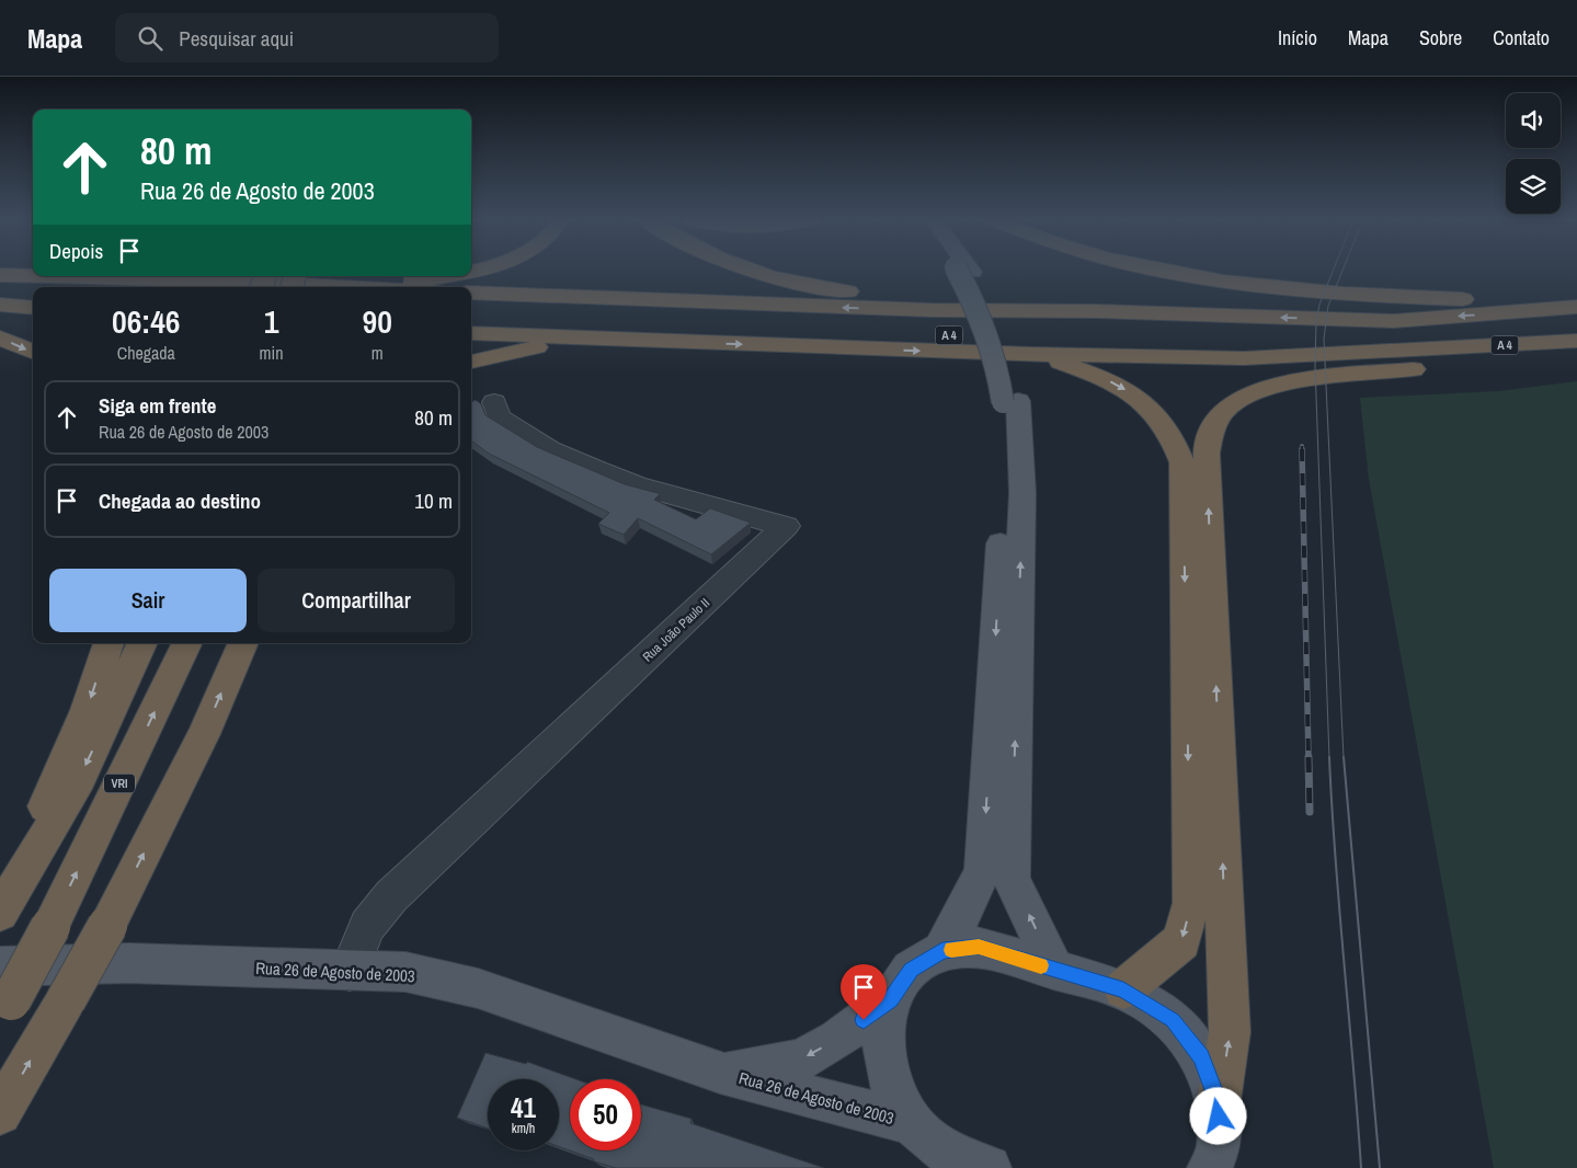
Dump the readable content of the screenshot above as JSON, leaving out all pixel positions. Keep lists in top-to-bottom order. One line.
{"streets":{"highway":["A 4","VRI"],"main road":["Rua 26 de Agosto de 2003"],"street":["Rua João Paulo II"]},"crossings":[["Rua João Paulo II","Rua 26 de Agosto de 2003"],["VRI","Rua 26 de Agosto de 2003"]],"page":{"header":"Mapa","search":"Pesquisar aqui","nav":["Início","Mapa","Sobre","Contato"],"turn":["80 m","Rua 26 de Agosto de 2003"],"then":"Depois","eta":["06:46","Chegada","1","min","90","m"],"list":[{"name":"Siga em frente","note":"Rua 26 de Agosto de 2003","value":"80 m"},{"name":"Chegada ao destino","value":"10 m"}],"buttons":["Sair","Compartilhar"],"speed":"41 km/h","limit":"50"}}
